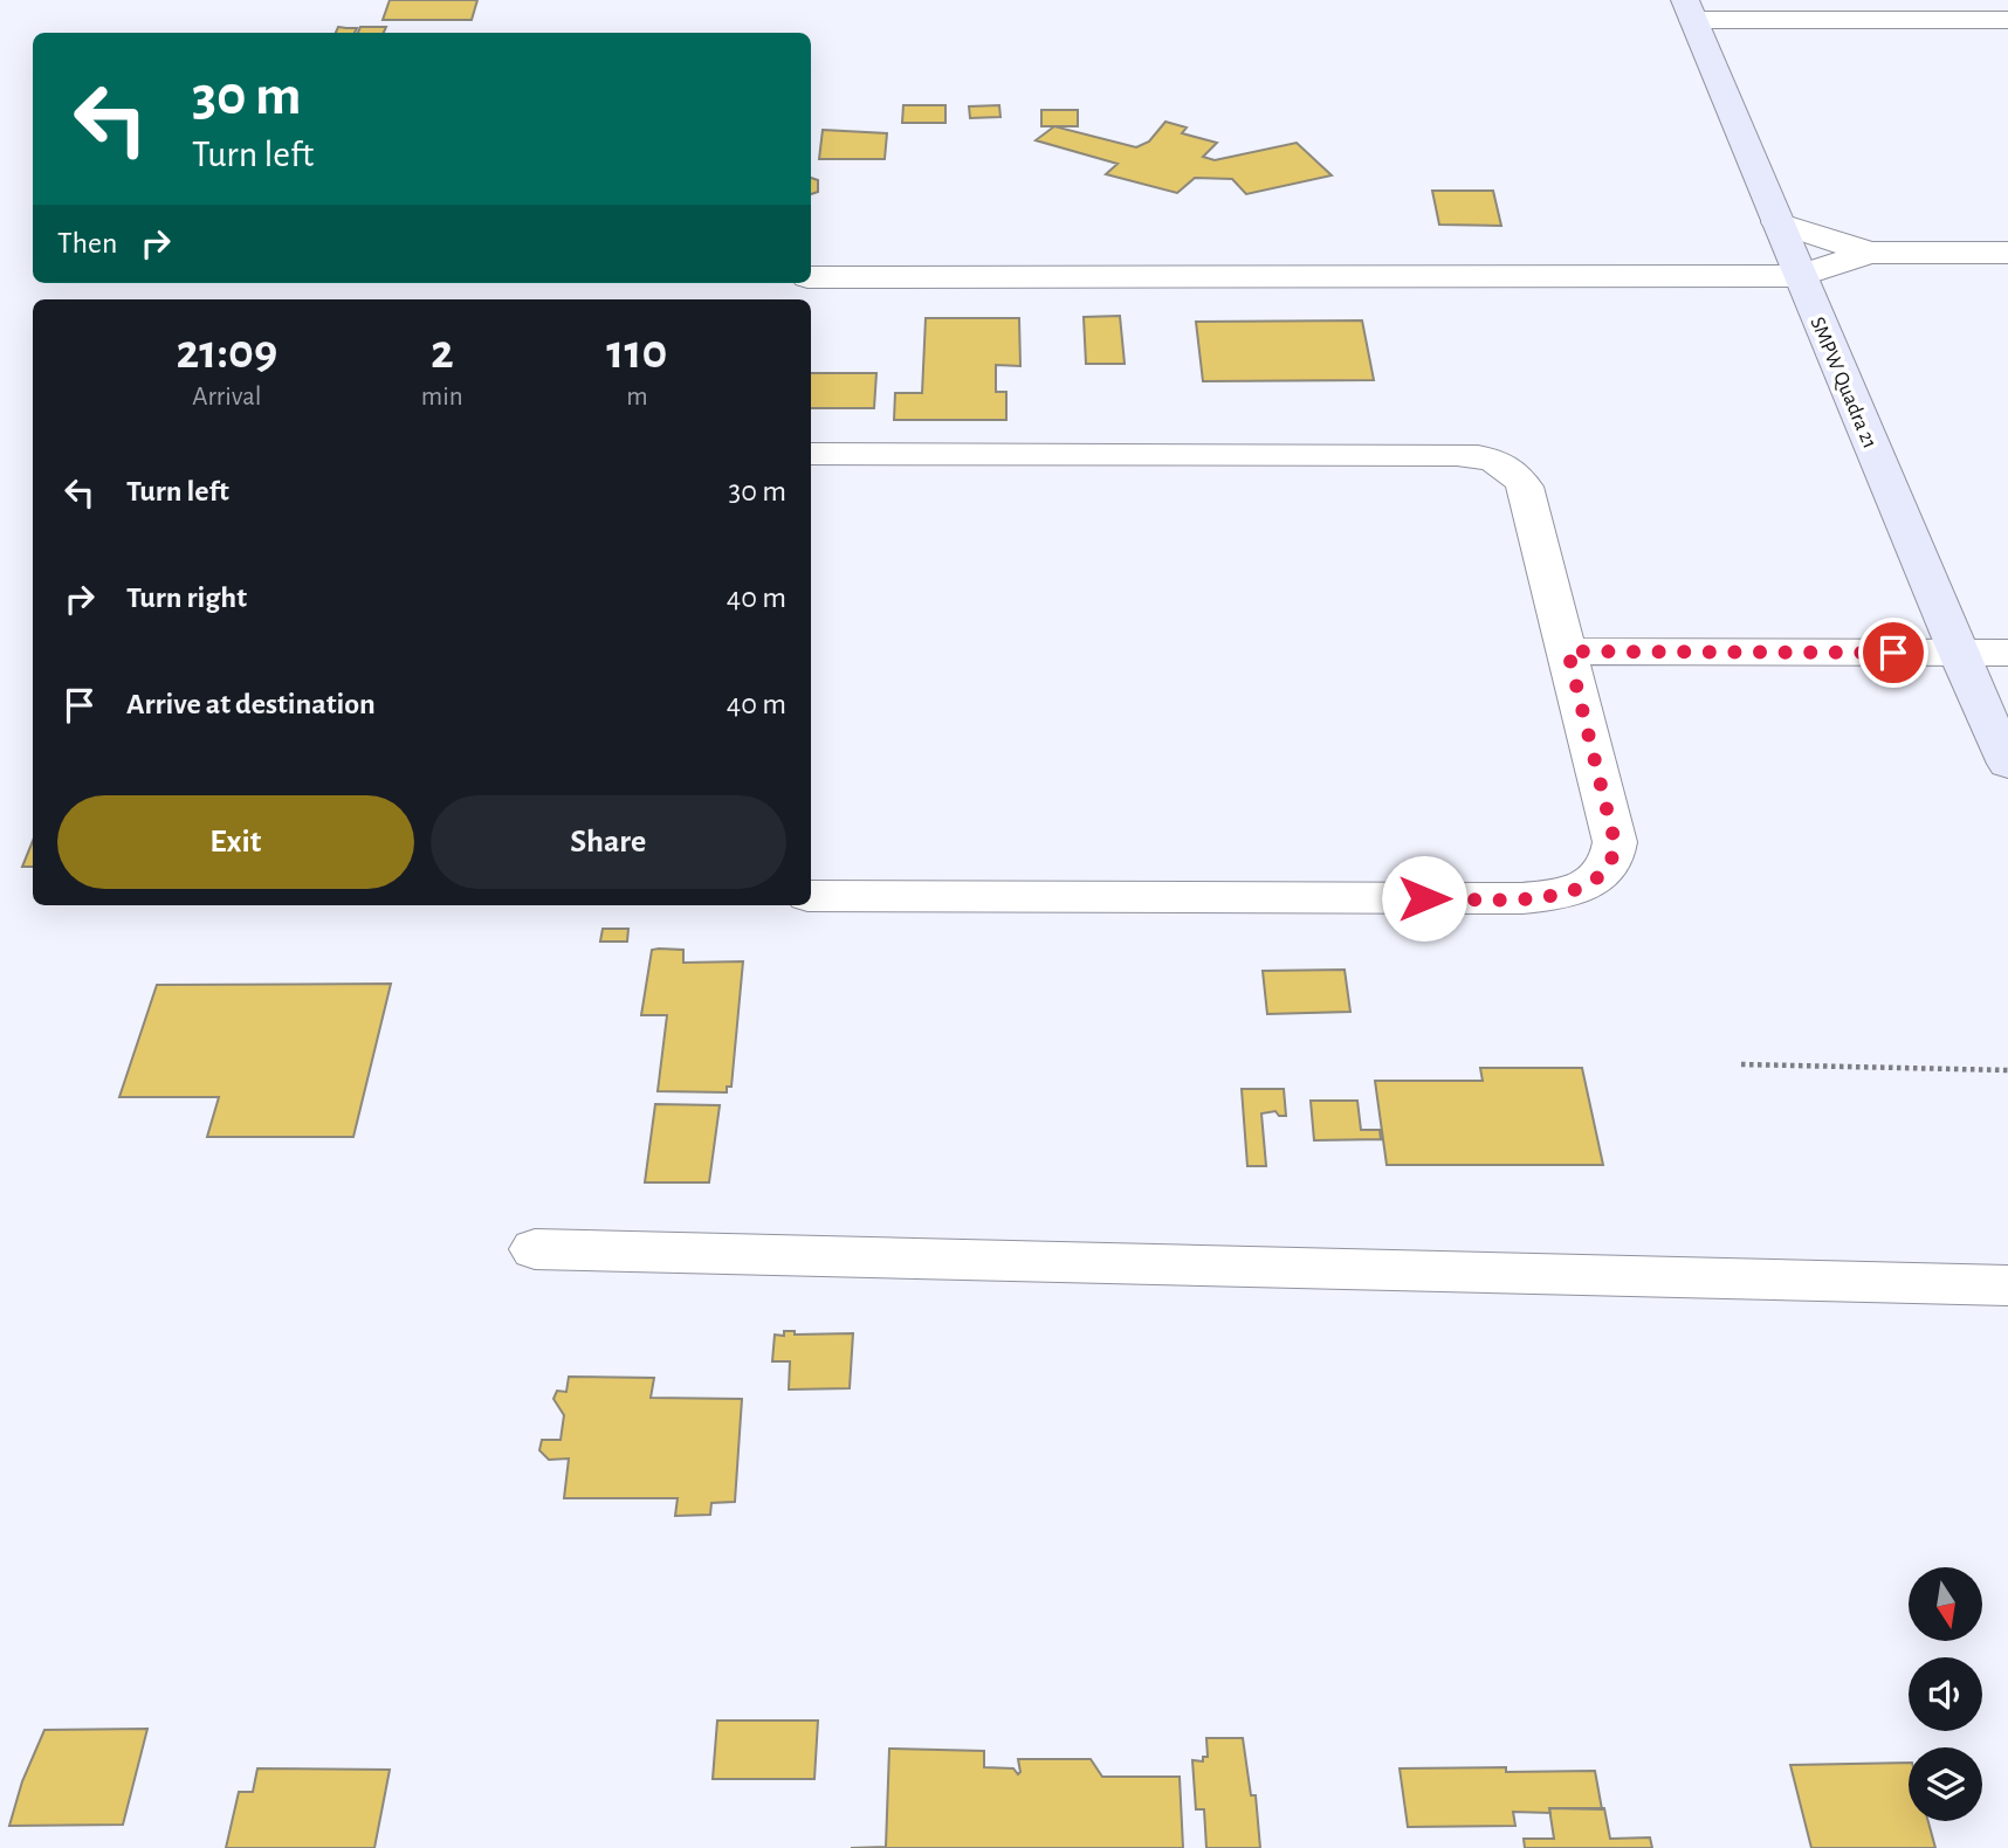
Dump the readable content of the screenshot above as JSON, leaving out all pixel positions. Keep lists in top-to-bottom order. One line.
{"streets":{"street":["SMPW Quadra 21"]},"north":"bottom","page":{"turn":["30 m","Turn left"],"then":"Then","eta":["21:09","Arrival","2","min","110","m"],"list":[{"name":"Turn left","value":"30 m"},{"name":"Turn right","value":"40 m"},{"name":"Arrive at destination","value":"40 m"}],"buttons":["Exit","Share"]}}
